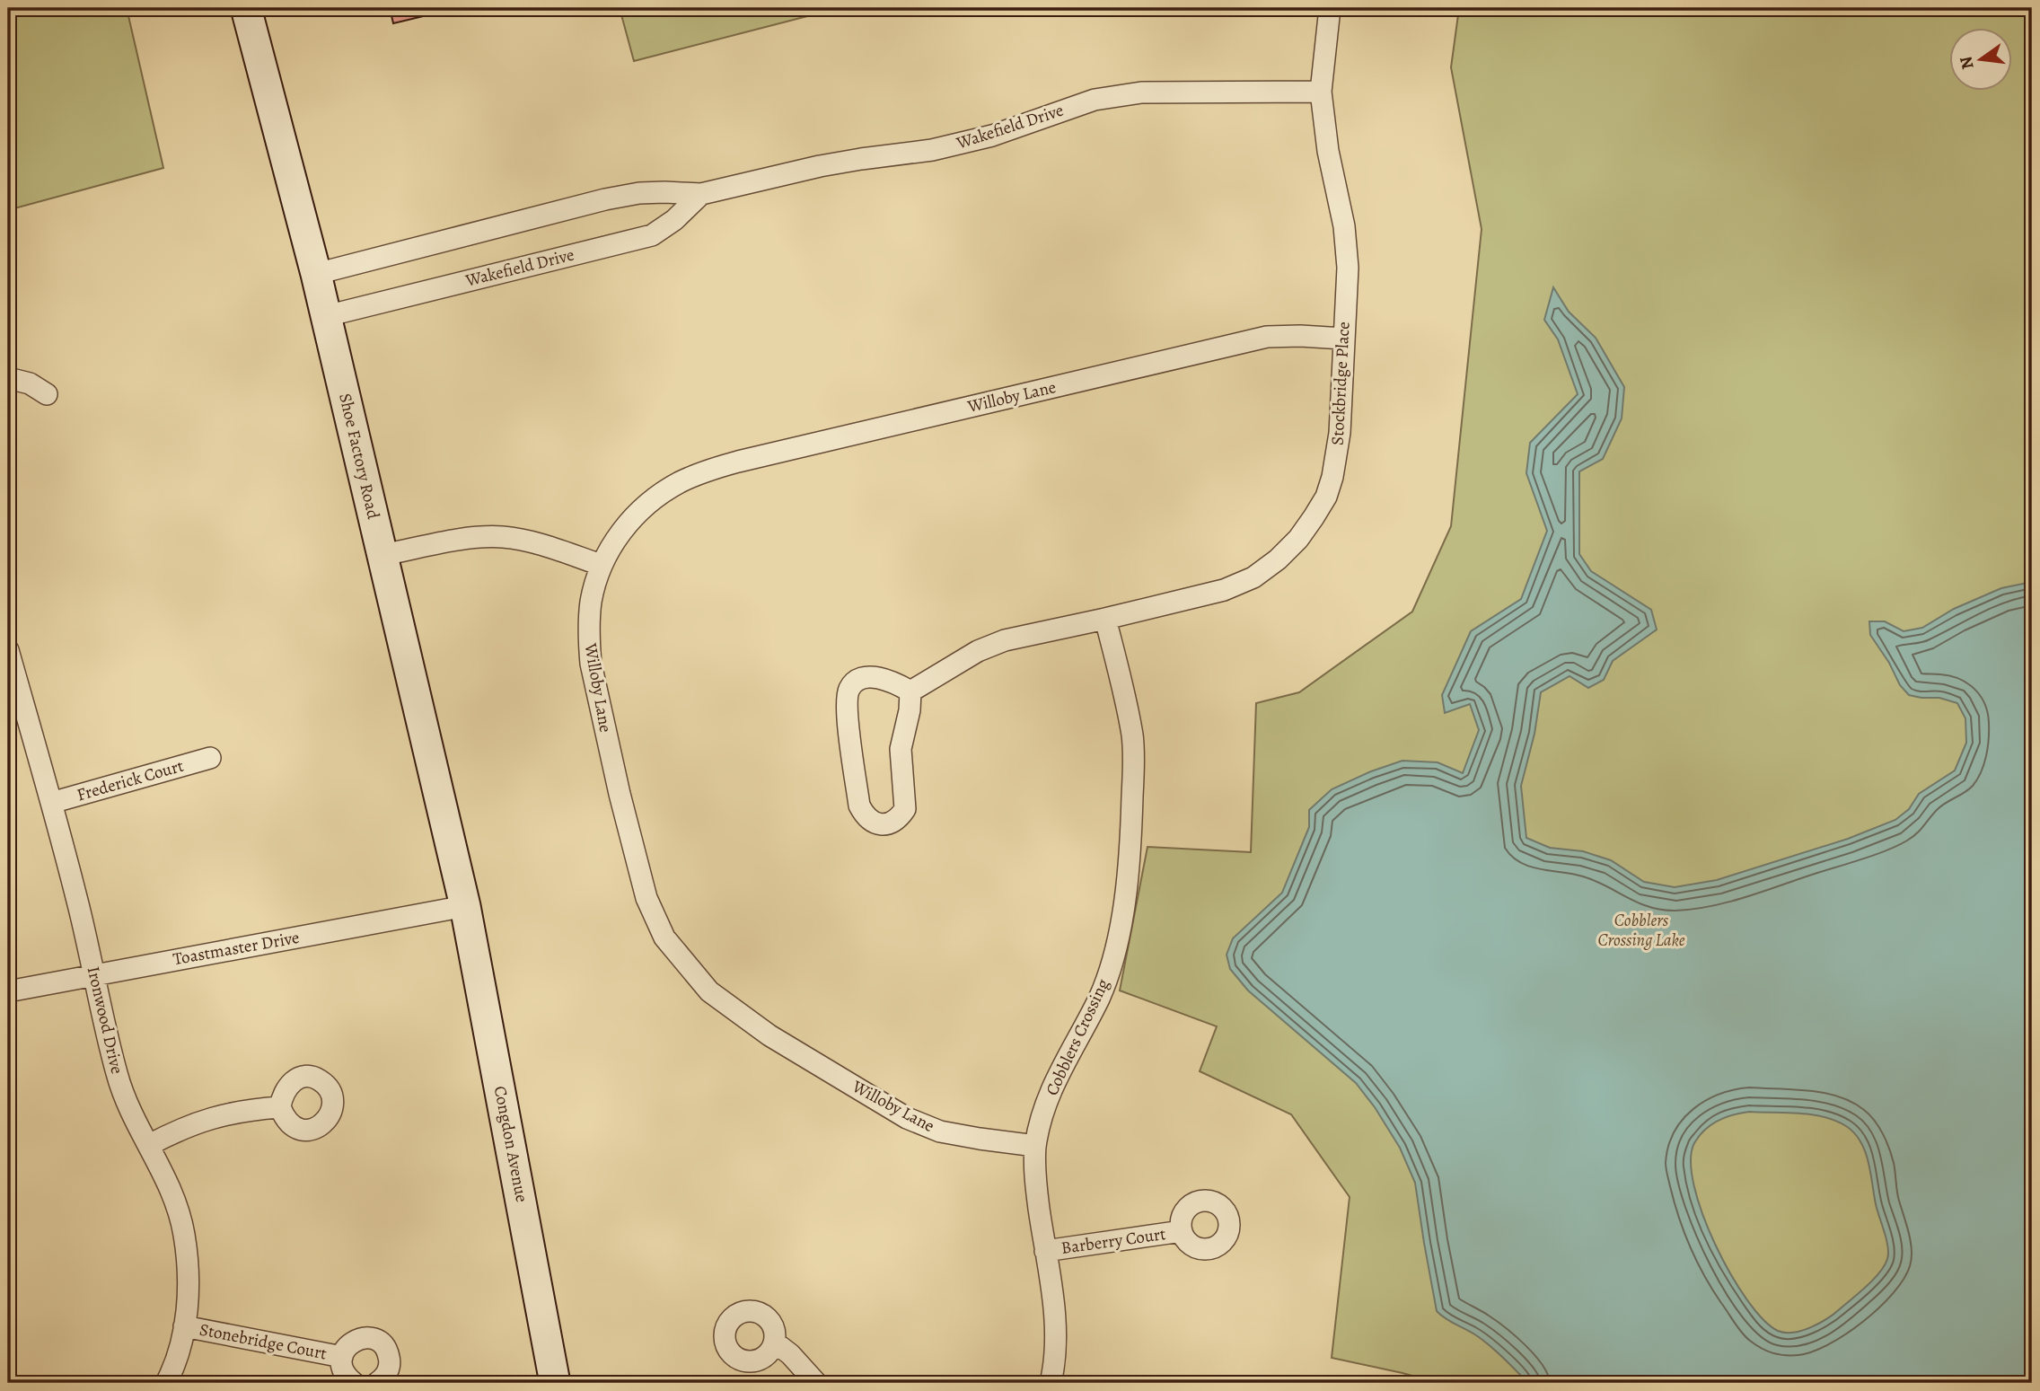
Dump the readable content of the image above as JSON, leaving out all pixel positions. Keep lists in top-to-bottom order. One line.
{"streets":{"street":["Wakefield Drive","Stockbridge Place","Willoby Lane","Shoe Factory Road","Frederick Court","Toastmaster Drive","Ironwood Drive","Cobblers Crossing","Congdon Avenue","Barberry Court","Stonebridge Court"]},"crossings":[["Wakefield Drive","Stockbridge Place"],["Wakefield Drive","Shoe Factory Road"],["Stockbridge Place","Willoby Lane"],["Stockbridge Place","Cobblers Crossing"],["Willoby Lane","Cobblers Crossing"],["Shoe Factory Road","Toastmaster Drive"],["Shoe Factory Road","Congdon Avenue"],["Frederick Court","Ironwood Drive"],["Toastmaster Drive","Ironwood Drive"],["Toastmaster Drive","Congdon Avenue"],["Ironwood Drive","Stonebridge Court"],["Cobblers Crossing","Barberry Court"]],"parks":["Cobblers Crossing Lake"],"north":"left"}
